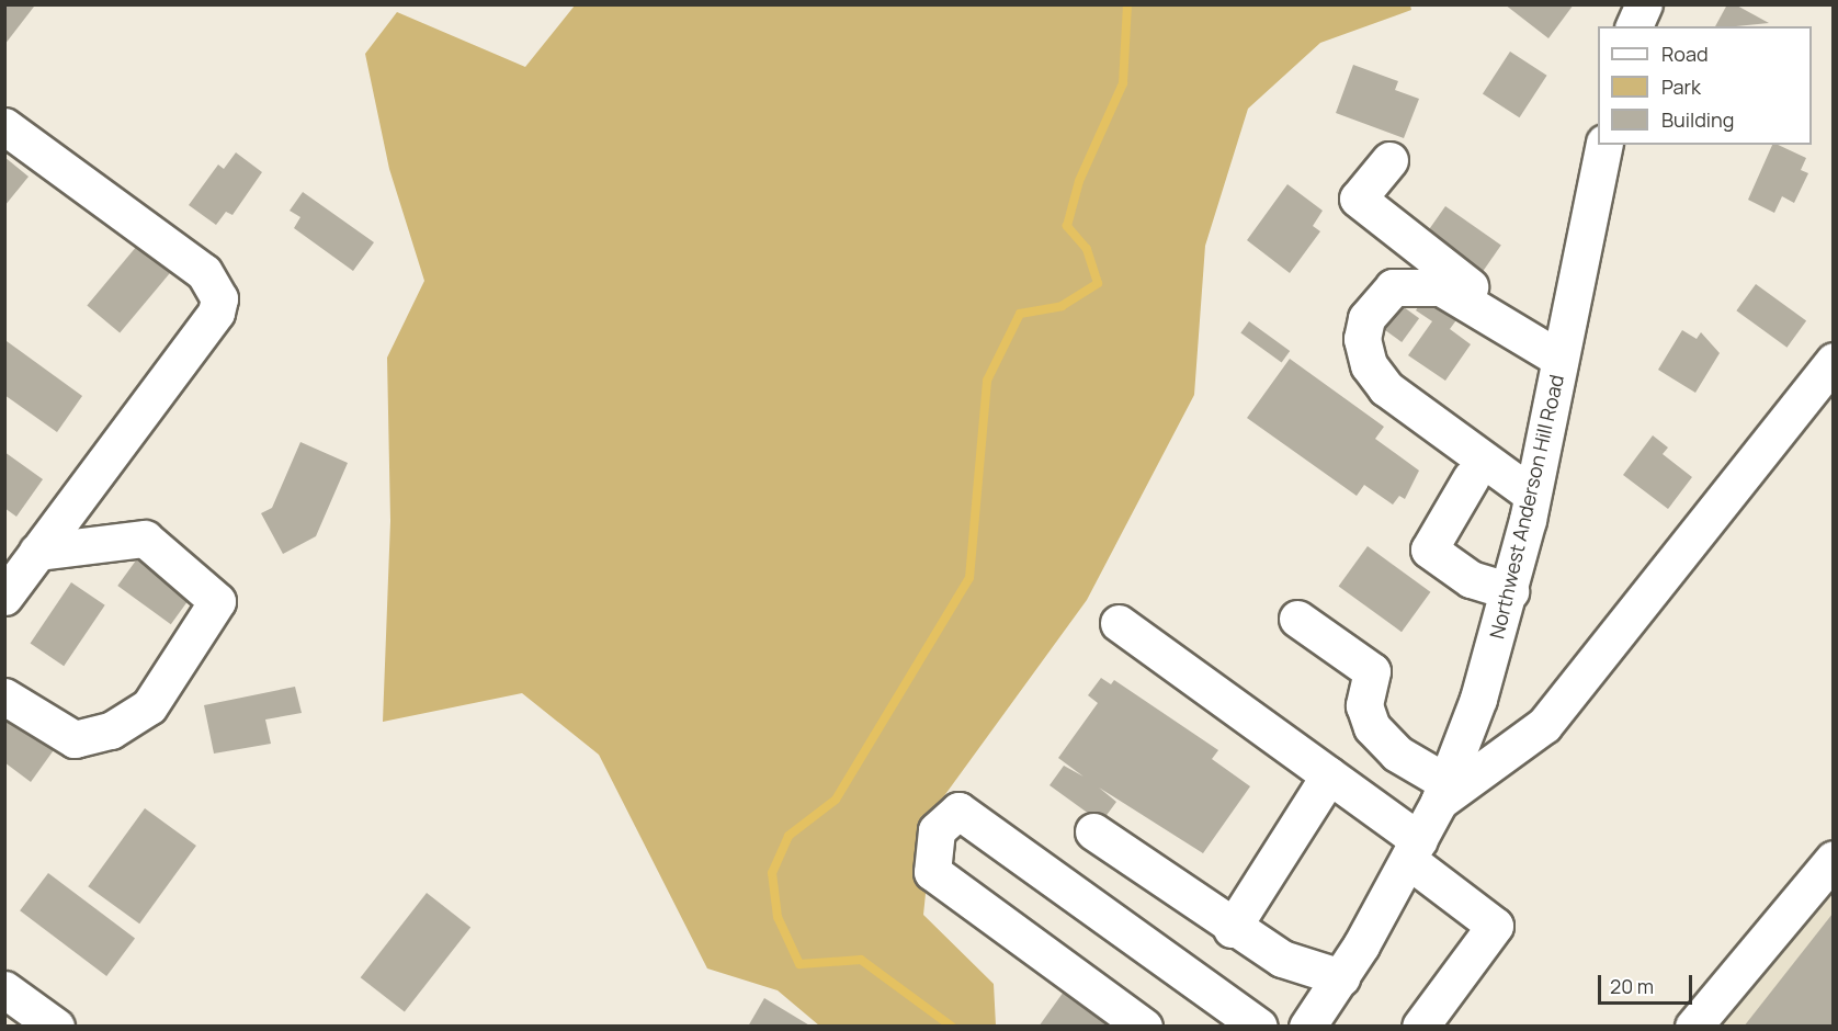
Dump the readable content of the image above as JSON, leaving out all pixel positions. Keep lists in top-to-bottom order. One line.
{"streets":{"main road":["Northwest Anderson Hill Road"]},"legend":["Road","Park","Building"],"scale_bar":"20 m"}
